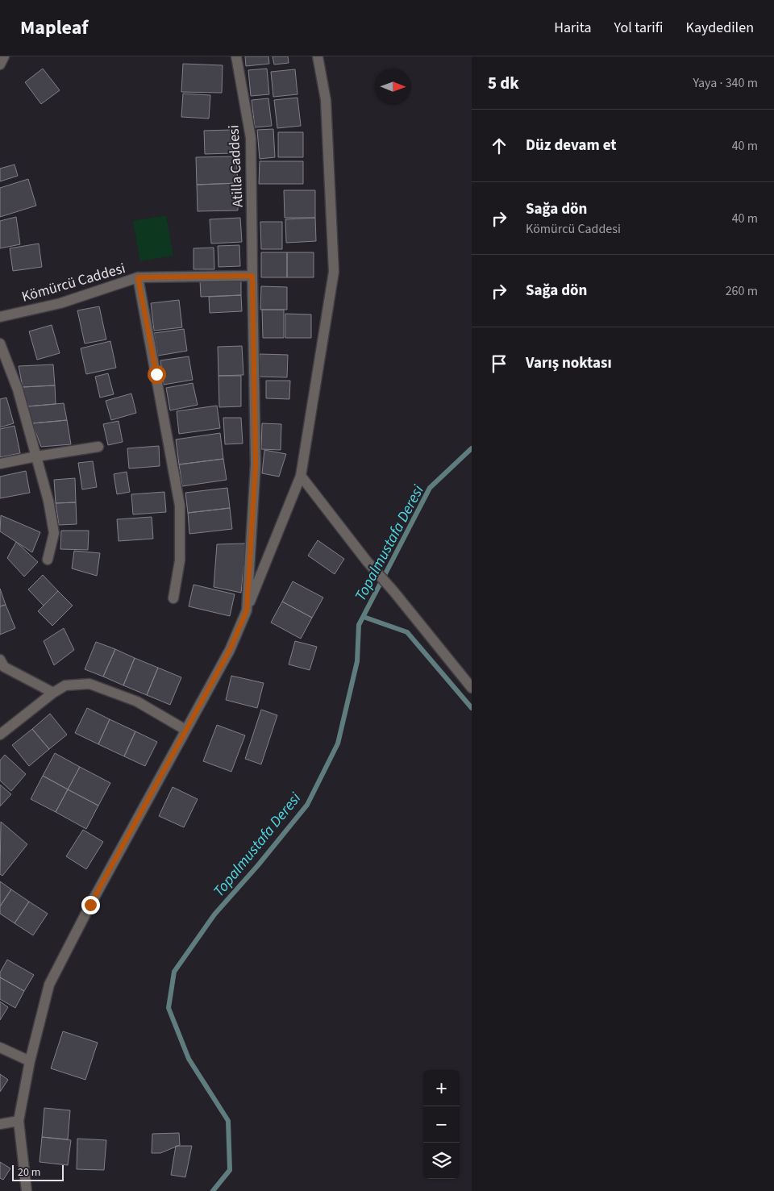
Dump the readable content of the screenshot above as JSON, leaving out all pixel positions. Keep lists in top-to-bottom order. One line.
{"streets":{"street":["Atilla Caddesi","Kömürcü Caddesi"]},"crossings":[["Atilla Caddesi","Kömürcü Caddesi"]],"water":["Topalmustafa Deresi"],"scale_bar":"20 m","north":"right","page":{"header":"Mapleaf","nav":["Harita","Yol tarifi","Kaydedilen"],"heading":["5 dk","Yaya · 340 m"],"list":[["Düz devam et","40 m"],["Sağa dön","Kömürcü Caddesi","40 m"],["Sağa dön","260 m"],"Varış noktası"],"map_buttons":["+","−"],"scale":"20 m"}}
